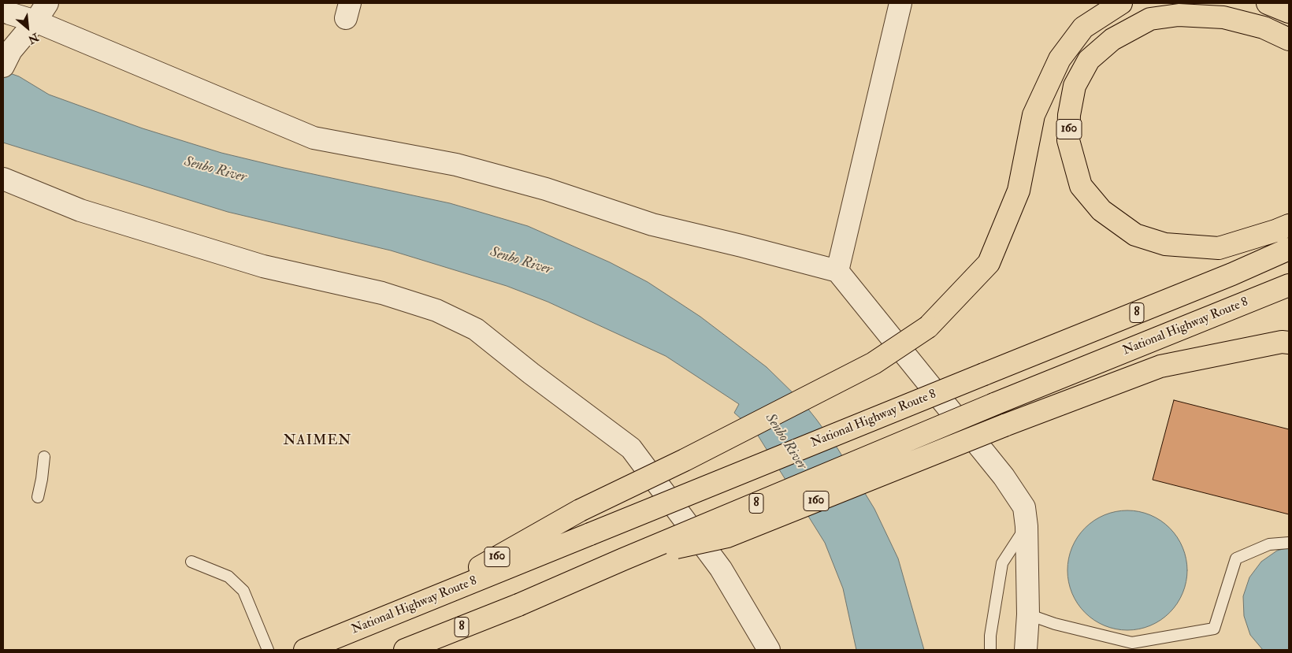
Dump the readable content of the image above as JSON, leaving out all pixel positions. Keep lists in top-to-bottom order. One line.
{"streets":{"highway":["160","8","National Highway Route 8"]},"crossings":[["160","National Highway Route 8"]],"districts":["NAIMEN"],"water":["Senbo River"],"north":"bottom right"}
